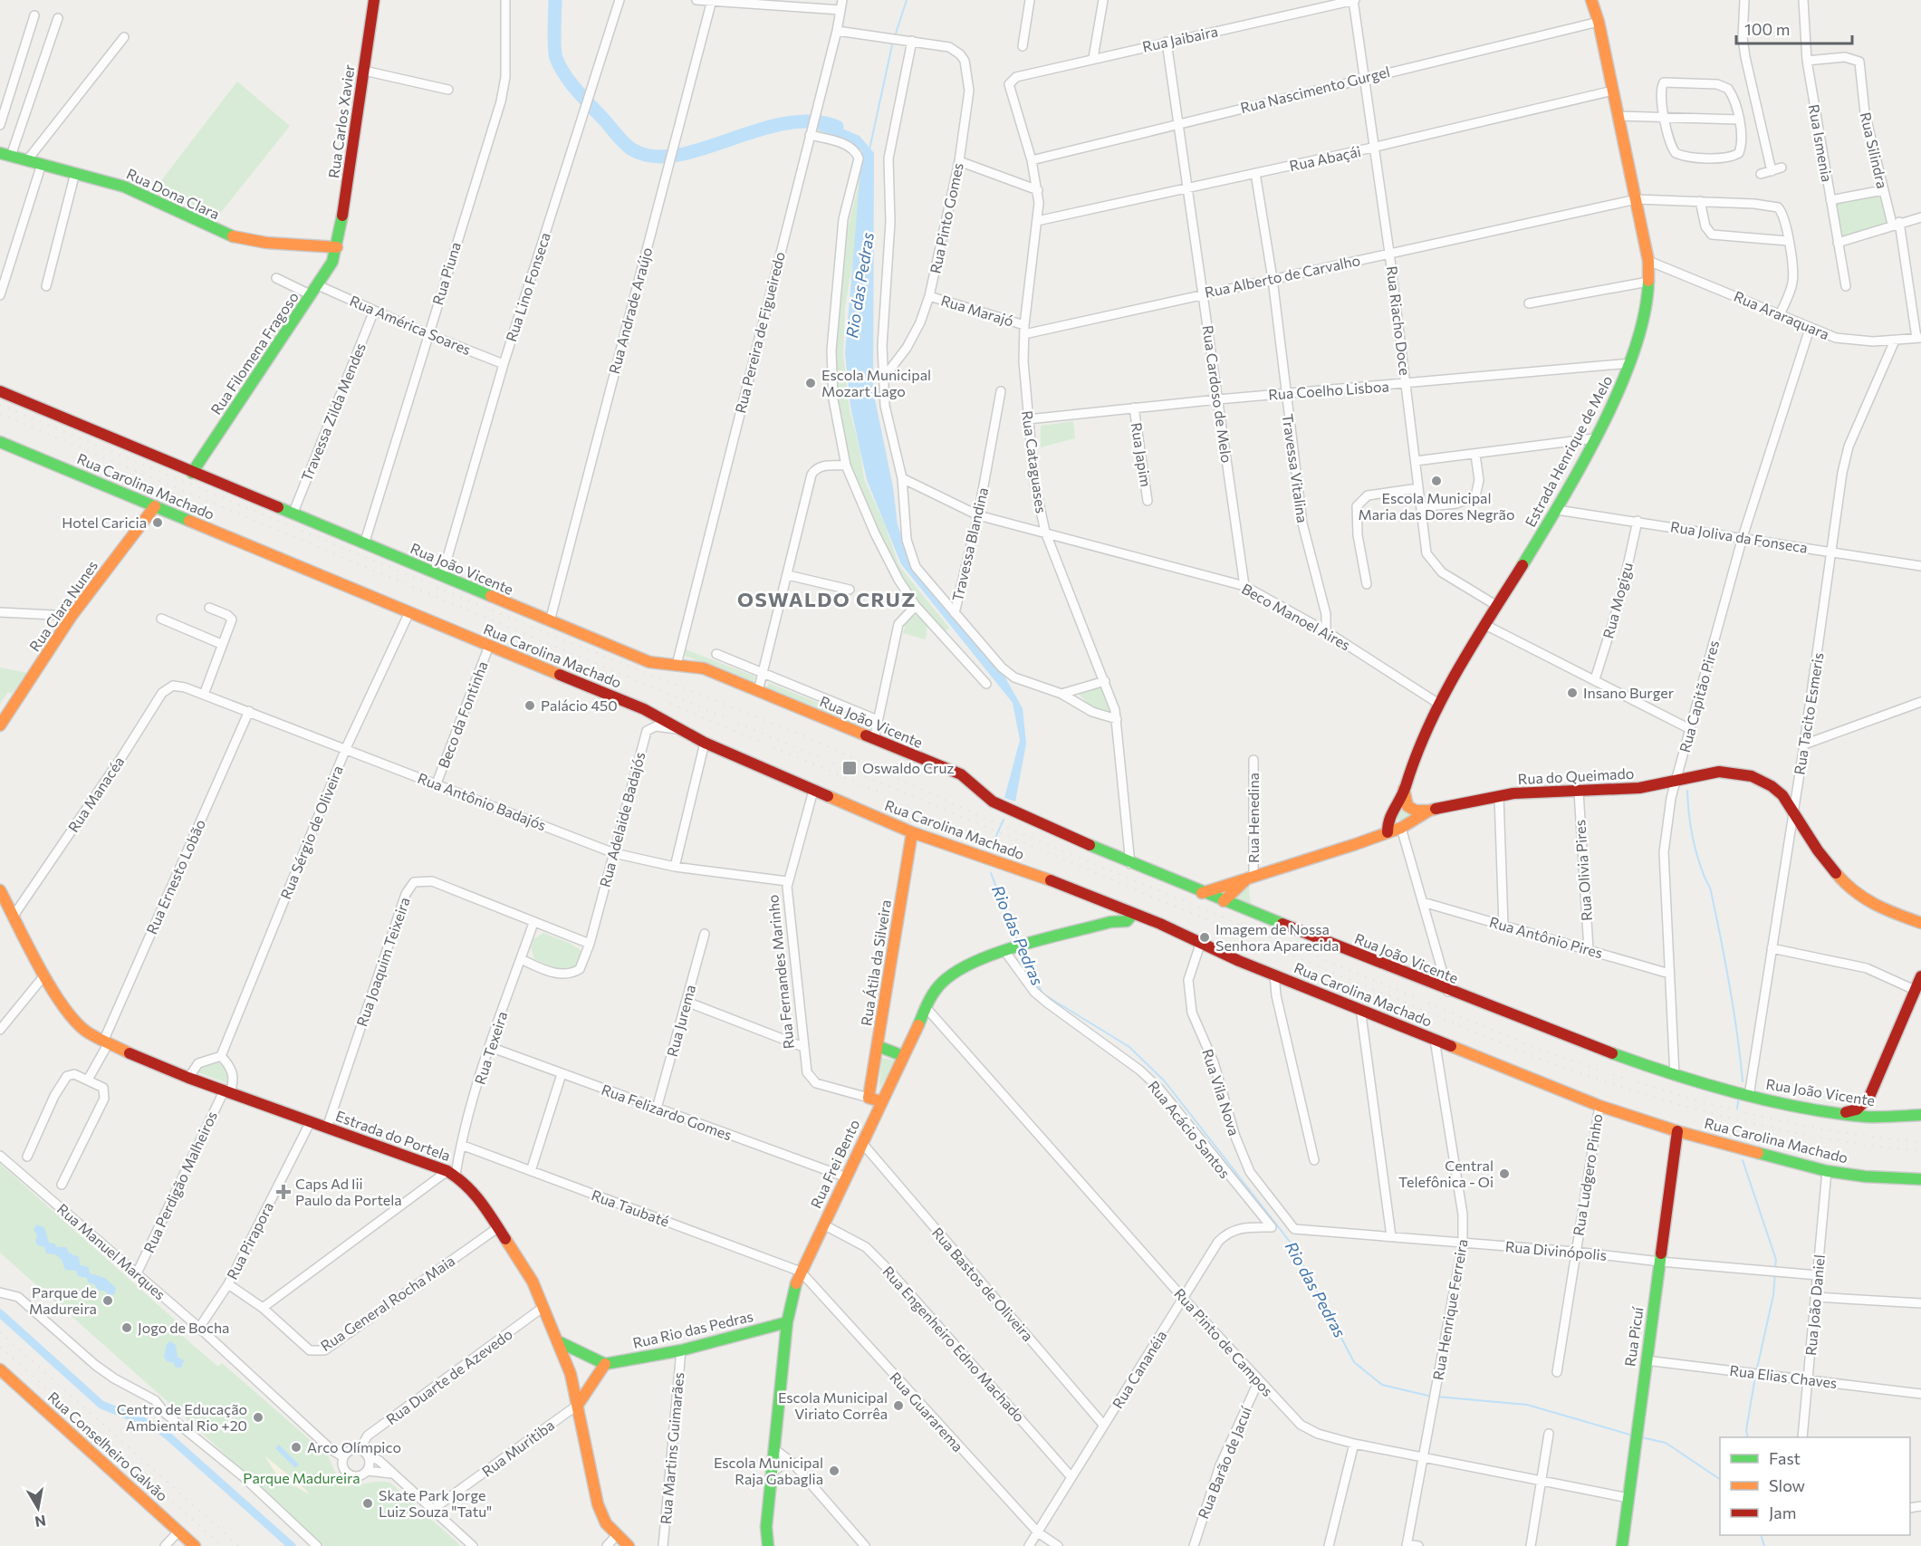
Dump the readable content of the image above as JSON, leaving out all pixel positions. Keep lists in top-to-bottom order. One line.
{"streets":{"main road":["Rua Carlos Xavier","Rua Dona Clara","Rua Filomena Fragoso","Estrada Henrique de Melo","Rua Carolina Machado","Rua João Vicente","Rua Clara Nunes","Rua do Queimado","Rua Átila da Silveira","Rua Fernandes Marinho","Estrada do Portela","Rua Frei Bento","Rua Rio das Pedras","Rua Picuí","Rua Conselheiro Galvão"],"street":["Rua Jaibaira","Rua Nascimento Gurgel","Rua Ismenia","Rua Silindra","Rua Abaçái","Rua Pinto Gomes","Rua Piuna","Rua Alberto de Carvalho","Rua Lino Fonseca","Rua Andrade Araújo","Rua Marajó","Rua Araraquara","Rua Riacho Doce","Rua América Soares","Rua Pereira de Figueiredo","Rua Coelho Lisboa","Rua Cardoso de Melo","Travessa Zilda Mendes","Rua Japim","Rua Cataguases","Travessa Vitalina","Rua Joliva da Fonseca","Travessa Blandina","Rua Mogigu","Beco Manoel Aires","Rua Capitão Pires","Rua Tacito Esmeris","Beco da Fontinha","Rua Manacéa","Rua Antônio Badajós","Rua Henedina","Rua Adelaide Badajós","Rua Sérgio de Oliveira","Rua Olivia Pires","Rua Ernesto Lobão","Rua Antônio Pires","Rua Joaquim Teixeira","Rua Jurema","Rua Texeira","Rua Vila Nova","Rua Felizardo Gomes","Rua Acácio Santos","Rua Ludgero Pinho","Rua Perdigão Malheiros","Rua Taubaté","Rua Pirapora","Rua Divinópolis","Rua Manuel Marques","Rua Bastos de Oliveira","Rua General Rocha Maia","Rua João Daniel","Rua Henrique Ferreira","Rua Pinto de Campos","Rua Engenheiro Edno Machado","Rua Cananéia","Rua Duarte de Azevedo","Rua Elias Chaves","Rua Guararema","Rua Muritiba","Rua Martins Guimarães","Rua Barão de Jacuí"]},"crossings":[["Rua Jaibaira","Rua Riacho Doce"],["Rua Jaibaira","Rua Cardoso de Melo"],["Rua Jaibaira","Rua Cataguases"],["Rua Nascimento Gurgel","Rua Riacho Doce"],["Rua Nascimento Gurgel","Rua Cardoso de Melo"],["Rua Nascimento Gurgel","Estrada Henrique de Melo"],["Rua Nascimento Gurgel","Rua Cataguases"],["Rua Carlos Xavier","Rua Dona Clara"],["Rua Carlos Xavier","Rua Filomena Fragoso"],["Rua Ismenia","Rua Silindra"],["Rua Silindra","Rua Araraquara"],["Rua Abaçái","Rua Riacho Doce"],["Rua Abaçái","Rua Cardoso de Melo"],["Rua Abaçái","Estrada Henrique de Melo"],["Rua Abaçái","Rua Cataguases"],["Rua Abaçái","Travessa Vitalina"],["Rua Dona Clara","Rua Filomena Fragoso"],["Rua Pinto Gomes","Rua Marajó"],["Rua Piuna","Rua América Soares"],["Rua Piuna","Rua João Vicente"],["Rua Alberto de Carvalho","Rua Marajó"],["Rua Alberto de Carvalho","Rua Riacho Doce"],["Rua Alberto de Carvalho","Rua Cardoso de Melo"],["Rua Alberto de Carvalho","Estrada Henrique de Melo"],["Rua Alberto de Carvalho","Rua Cataguases"],["Rua Alberto de Carvalho","Travessa Vitalina"],["Rua Lino Fonseca","Rua América Soares"],["Rua Lino Fonseca","Rua João Vicente"],["Rua Andrade Araújo","Rua João Vicente"],["Rua Marajó","Rua Cataguases"],["Rua Araraquara","Estrada Henrique de Melo"],["Rua Araraquara","Rua Capitão Pires"],["Rua Araraquara","Rua Tacito Esmeris"],["Rua Riacho Doce","Rua Coelho Lisboa"],["Rua Riacho Doce","Estrada Henrique de Melo"],["Rua América Soares","Rua Filomena Fragoso"],["Rua América Soares","Travessa Zilda Mendes"],["Rua Pereira de Figueiredo","Rua João Vicente"],["Rua Filomena Fragoso","Rua João Vicente"],["Rua Coelho Lisboa","Rua Cardoso de Melo"],["Rua Coelho Lisboa","Estrada Henrique de Melo"],["Rua Coelho Lisboa","Rua Japim"],["Rua Coelho Lisboa","Rua Cataguases"],["Rua Coelho Lisboa","Travessa Vitalina"],["Rua Cardoso de Melo","Beco Manoel Aires"],["Travessa Zilda Mendes","Rua João Vicente"],["Estrada Henrique de Melo","Rua Joliva da Fonseca"],["Estrada Henrique de Melo","Beco Manoel Aires"],["Estrada Henrique de Melo","Rua do Queimado"],["Rua Cataguases","Travessa Blandina"],["Rua Cataguases","Rua João Vicente"],["Rua Cataguases","Beco Manoel Aires"],["Travessa Vitalina","Beco Manoel Aires"],["Rua Carolina Machado","Rua Clara Nunes"],["Rua Carolina Machado","Beco da Fontinha"],["Rua Carolina Machado","Rua Adelaide Badajós"],["Rua Carolina Machado","Rua Sérgio de Oliveira"],["Rua Carolina Machado","Rua Átila da Silveira"],["Rua Carolina Machado","Rua Fernandes Marinho"],["Rua Carolina Machado","Rua Vila Nova"],["Rua Carolina Machado","Rua Frei Bento"],["Rua Carolina Machado","Rua Ludgero Pinho"],["Rua Carolina Machado","Rua João Daniel"],["Rua Carolina Machado","Rua Henrique Ferreira"],["Rua Carolina Machado","Rua Picuí"],["Rua Joliva da Fonseca","Rua Mogigu"],["Rua Joliva da Fonseca","Rua Capitão Pires"],["Rua Joliva da Fonseca","Rua Tacito Esmeris"],["Travessa Blandina","Beco Manoel Aires"],["Rua João Vicente","Rua Capitão Pires"],["Rua João Vicente","Rua Tacito Esmeris"],["Rua Capitão Pires","Rua do Queimado"],["Rua Capitão Pires","Rua Antônio Pires"],["Rua Tacito Esmeris","Rua do Queimado"],["Beco da Fontinha","Rua Antônio Badajós"],["Rua do Queimado","Rua Henedina"],["Rua do Queimado","Rua Olivia Pires"],["Rua Manacéa","Rua Antônio Badajós"],["Rua Manacéa","Estrada do Portela"],["Rua Antônio Badajós","Rua Adelaide Badajós"],["Rua Antônio Badajós","Rua Sérgio de Oliveira"],["Rua Antônio Badajós","Rua Ernesto Lobão"],["Rua Antônio Badajós","Rua Fernandes Marinho"],["Rua Adelaide Badajós","Rua Joaquim Teixeira"],["Rua Adelaide Badajós","Rua Texeira"],["Rua Olivia Pires","Rua Antônio Pires"],["Rua Ernesto Lobão","Estrada do Portela"],["Rua Joaquim Teixeira","Rua Texeira"],["Rua Joaquim Teixeira","Estrada do Portela"],["Rua Átila da Silveira","Rua Fernandes Marinho"],["Rua Fernandes Marinho","Rua Frei Bento"],["Rua Jurema","Rua Felizardo Gomes"],["Rua Texeira","Rua Felizardo Gomes"],["Rua Texeira","Estrada do Portela"],["Rua Texeira","Rua Taubaté"],["Rua Vila Nova","Rua Divinópolis"],["Rua Felizardo Gomes","Rua Frei Bento"],["Rua Acácio Santos","Rua Frei Bento"],["Rua Acácio Santos","Rua Cananéia"],["Estrada do Portela","Rua Perdigão Malheiros"],["Estrada do Portela","Rua Pirapora"],["Estrada do Portela","Rua General Rocha Maia"],["Estrada do Portela","Rua Duarte de Azevedo"],["Estrada do Portela","Rua Muritiba"],["Rua Frei Bento","Rua Taubaté"],["Rua Frei Bento","Rua Bastos de Oliveira"],["Rua Frei Bento","Rua Rio das Pedras"],["Rua Frei Bento","Rua Pinto de Campos"],["Rua Frei Bento","Rua Engenheiro Edno Machado"],["Rua Frei Bento","Rua Guararema"],["Rua Ludgero Pinho","Rua Divinópolis"],["Rua Perdigão Malheiros","Rua Manuel Marques"],["Rua Taubaté","Rua Guararema"],["Rua Pirapora","Rua Manuel Marques"],["Rua Pirapora","Rua General Rocha Maia"],["Rua Divinópolis","Rua João Daniel"],["Rua Divinópolis","Rua Henrique Ferreira"],["Rua Divinópolis","Rua Picuí"],["Rua Manuel Marques","Rua Duarte de Azevedo"],["Rua Bastos de Oliveira","Rua Cananéia"],["Rua João Daniel","Rua Elias Chaves"],["Rua Henrique Ferreira","Rua Pinto de Campos"],["Rua Rio das Pedras","Rua Martins Guimarães"],["Rua Picuí","Rua Pinto de Campos"],["Rua Picuí","Rua Elias Chaves"],["Rua Pinto de Campos","Rua Cananéia"],["Rua Pinto de Campos","Rua Barão de Jacuí"],["Rua Engenheiro Edno Machado","Rua Cananéia"],["Rua Cananéia","Rua Guararema"]],"districts":["OSWALDO CRUZ"],"water":["Rio das Pedras"],"parks":["Parque Madureira"],"places":{"other":["Escola Municipal Mozart Lago","Escola Municipal Maria das Dores Negrão","Hotel Caricia","Insano Burger","Palácio 450","Imagem de Nossa Senhora Aparecida","Central Telefônica - Oi","Parque de Madureira","Jogo de Bocha","Escola Municipal Viriato Corrêa","Centro de Educação Ambiental Rio +20","Arco Olímpico","Escola Municipal Raja Gabaglia","Skate Park Jorge Luiz Souza \"Tatu\""],"transit":["Oswaldo Cruz"],"health":["Caps Ad Iii Paulo da Portela"]},"legend":["Fast","Slow","Jam"],"scale_bar":"100 m","north":"bottom"}
